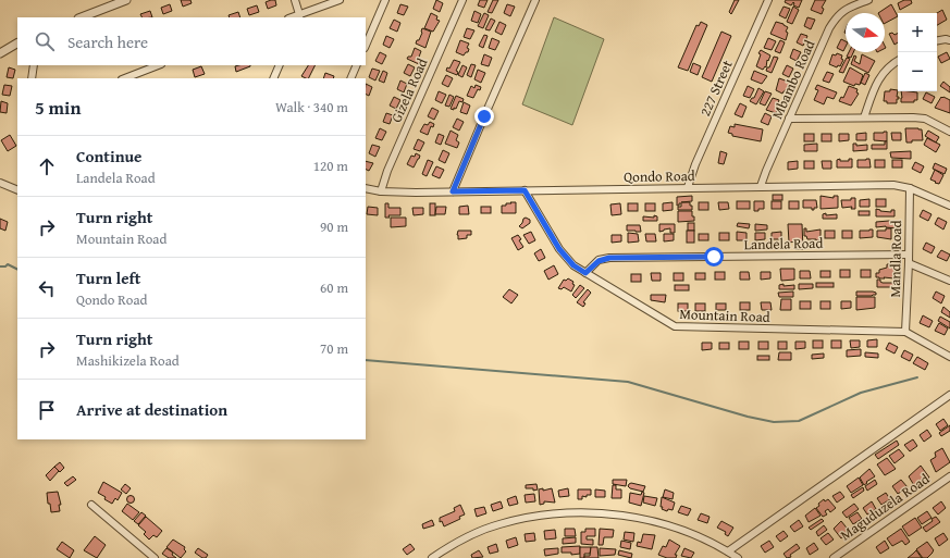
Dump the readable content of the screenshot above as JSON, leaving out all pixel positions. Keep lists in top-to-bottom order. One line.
{"streets":{"street":["Mbambo Road","227 Street","Gizela Road","Qondo Road","Landela Road","Mandla Road","Mountain Road","Maguduzela Road"]},"crossings":[["Mbambo Road","Qondo Road"],["227 Street","Qondo Road"],["Gizela Road","Qondo Road"],["Qondo Road","Mandla Road"],["Qondo Road","Mountain Road"],["Landela Road","Mandla Road"],["Landela Road","Mountain Road"],["Mandla Road","Mountain Road"]],"north":"right","page":{"map_buttons":["+","−"],"search":"Search here","heading":["5 min","Walk · 340 m"],"list":[["Continue","Landela Road","120 m"],["Turn right","Mountain Road","90 m"],["Turn left","Qondo Road","60 m"],["Turn right","Mashikizela Road","70 m"],"Arrive at destination"]}}
